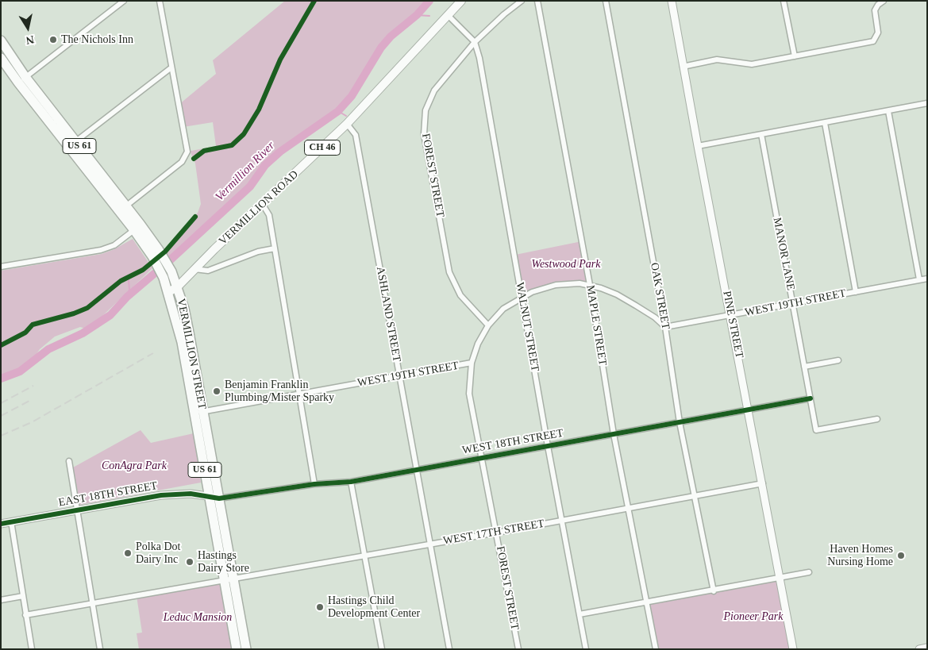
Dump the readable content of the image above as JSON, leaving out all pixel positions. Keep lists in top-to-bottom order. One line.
{"streets":{"highway":["US 61","VERMILLION STREET"],"main road":["CH 46","VERMILLION ROAD"],"street":["FOREST STREET","MANOR LANE","OAK STREET","WEST 19TH STREET","ASHLAND STREET","PINE STREET","MAPLE STREET","WALNUT STREET","WEST 18TH STREET","EAST 18TH STREET","WEST 17TH STREET"]},"crossings":[["FOREST STREET","WEST 19TH STREET"],["FOREST STREET","WALNUT STREET"],["FOREST STREET","WEST 18TH STREET"],["FOREST STREET","WEST 17TH STREET"],["VERMILLION ROAD","ASHLAND STREET"],["VERMILLION ROAD","WALNUT STREET"],["VERMILLION ROAD","VERMILLION STREET"],["MANOR LANE","WEST 19TH STREET"],["MANOR LANE","WEST 18TH STREET"],["OAK STREET","WEST 19TH STREET"],["OAK STREET","WEST 18TH STREET"],["OAK STREET","WEST 17TH STREET"],["WEST 19TH STREET","ASHLAND STREET"],["WEST 19TH STREET","PINE STREET"],["WEST 19TH STREET","MAPLE STREET"],["WEST 19TH STREET","WALNUT STREET"],["WEST 19TH STREET","VERMILLION STREET"],["ASHLAND STREET","WEST 18TH STREET"],["ASHLAND STREET","WEST 17TH STREET"],["PINE STREET","WEST 18TH STREET"],["PINE STREET","WEST 17TH STREET"],["MAPLE STREET","WEST 18TH STREET"],["MAPLE STREET","WEST 17TH STREET"],["WALNUT STREET","WEST 18TH STREET"],["WALNUT STREET","WEST 17TH STREET"],["VERMILLION STREET","WEST 18TH STREET"],["VERMILLION STREET","EAST 18TH STREET"],["VERMILLION STREET","WEST 17TH STREET"],["WEST 18TH STREET","EAST 18TH STREET"]],"water":["Vermillion River"],"parks":["Westwood Park","ConAgra Park","Pioneer Park","Leduc Mansion"],"places":["The Nichols Inn","Benjamin Franklin Plumbing/Mister Sparky","Polka Dot Dairy Inc","Haven Homes Nursing Home","Hastings Dairy Store","Hastings Child Development Center"],"north":"bottom"}
